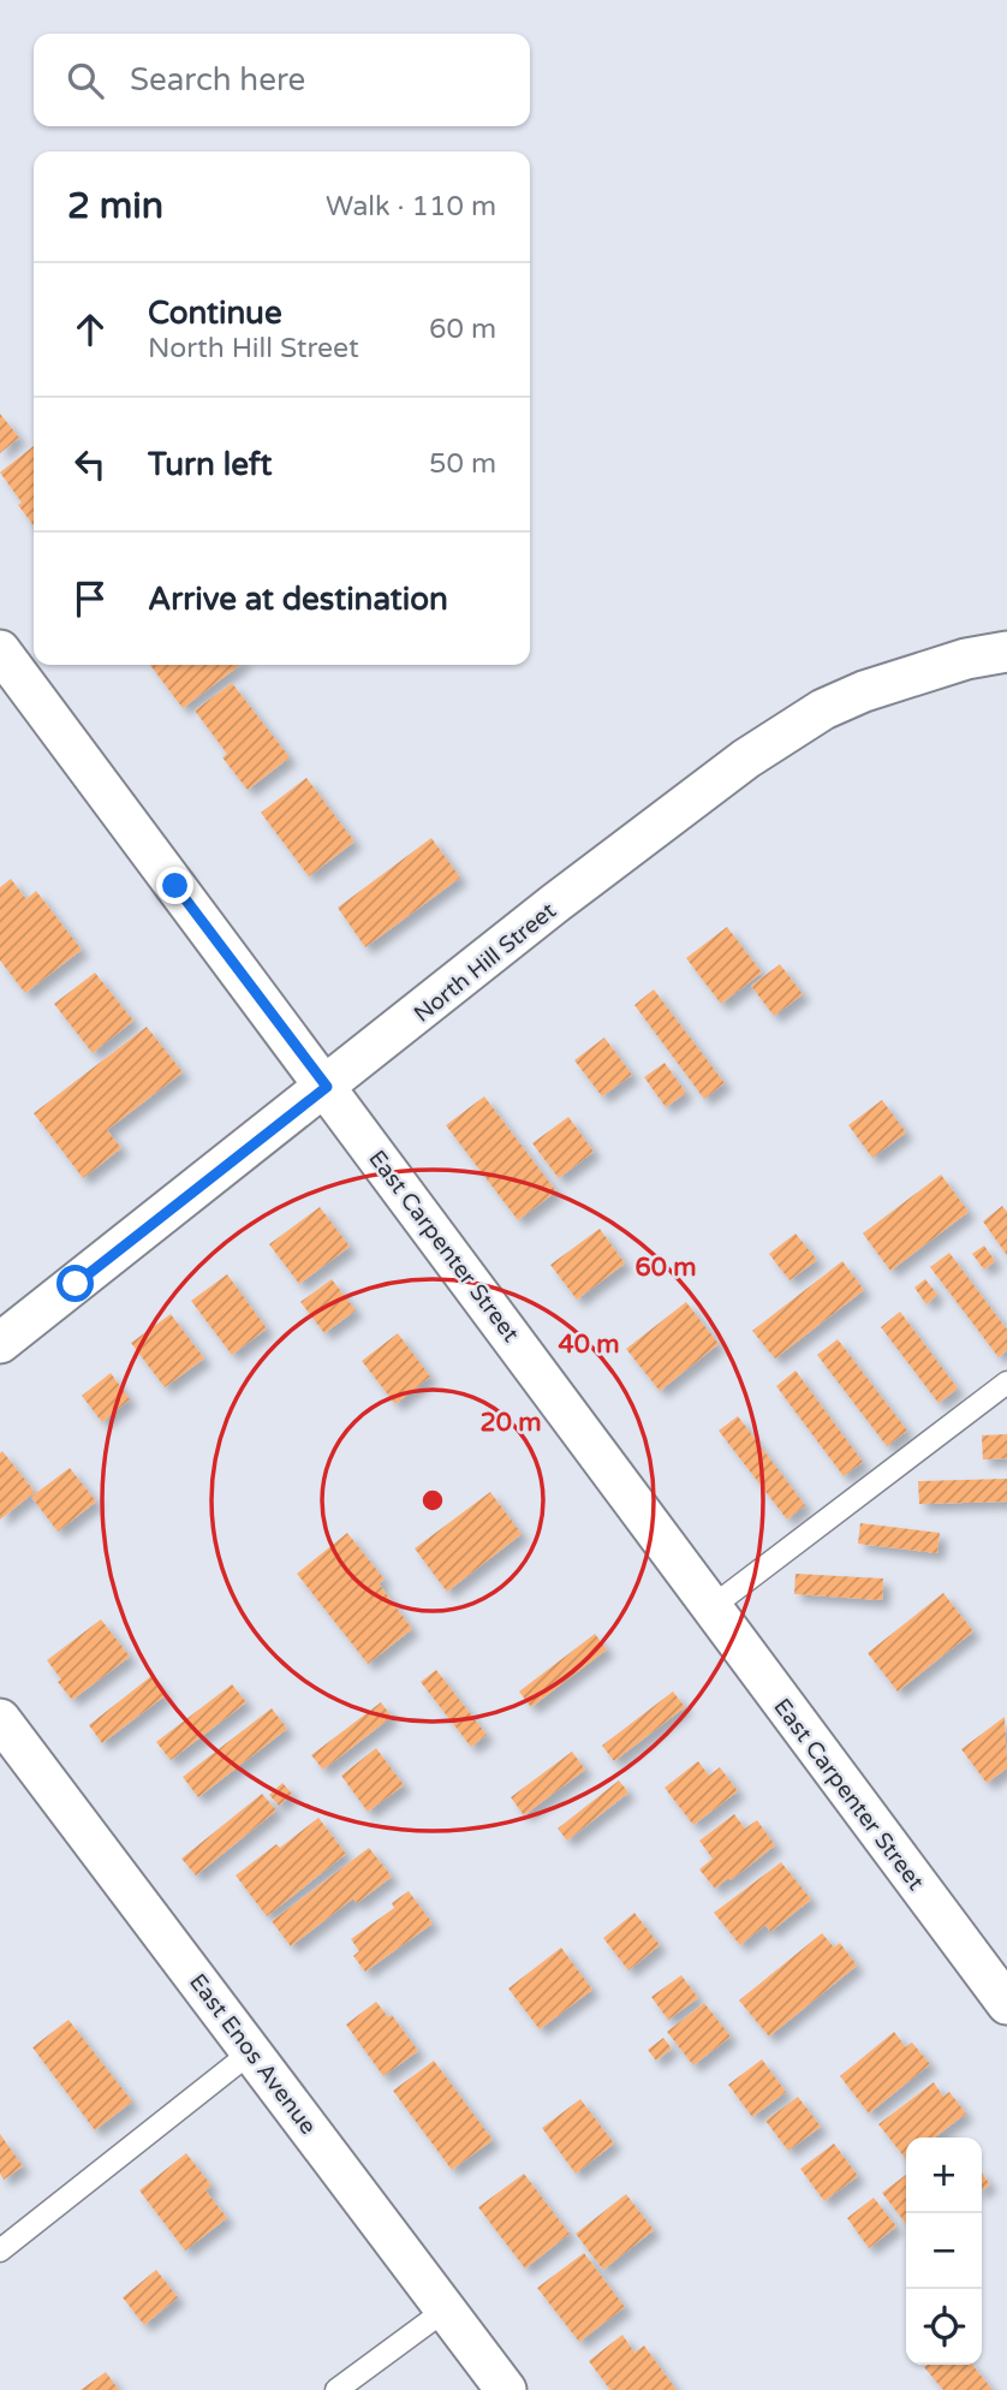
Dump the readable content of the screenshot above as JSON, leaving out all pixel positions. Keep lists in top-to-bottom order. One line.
{"streets":{"street":["North Hill Street","East Carpenter Street","East Enos Avenue"]},"crossings":[["North Hill Street","East Carpenter Street"]],"page":{"search":"Search here","heading":["2 min","Walk · 110 m"],"list":[["Continue","North Hill Street","60 m"],["Turn left","50 m"],"Arrive at destination"],"map_buttons":["+","−"]},"rings":["60 m","40 m","20 m"]}
